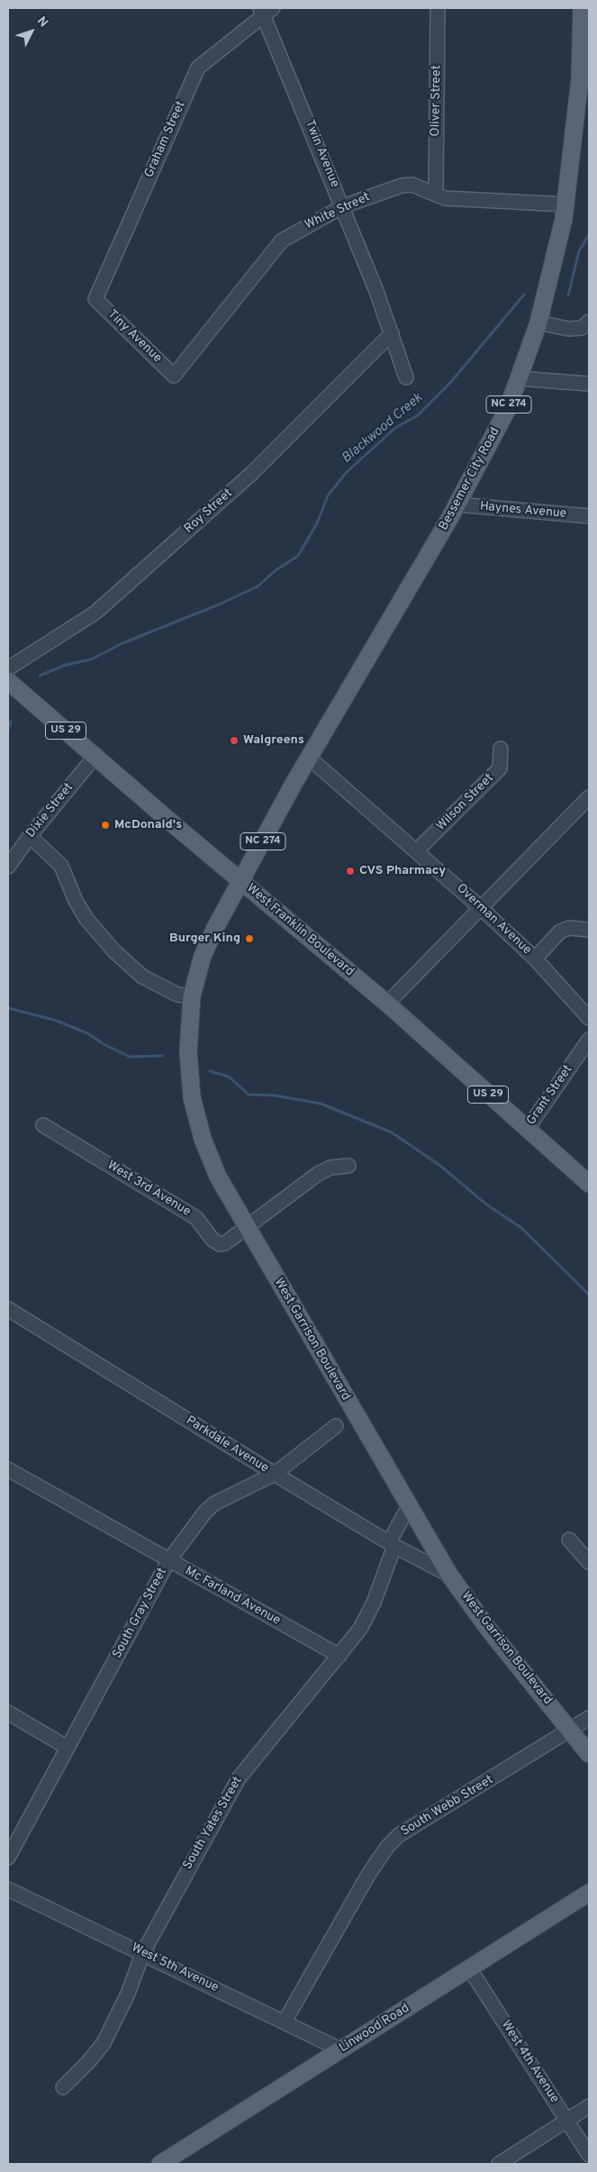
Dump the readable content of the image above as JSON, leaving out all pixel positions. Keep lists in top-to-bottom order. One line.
{"streets":{"main road":["NC 274","Bessemer City Road","US 29","West Franklin Boulevard","West Garrison Boulevard","Linwood Road"],"street":["Oliver Street","Graham Street","Twin Avenue","White Street","Tiny Avenue","Haynes Avenue","Roy Street","Wilson Street","Dixie Street","Overman Avenue","Grant Street","West 3rd Avenue","Parkdale Avenue","Mc Farland Avenue","South Gray Street","South Webb Street","South Yates Street","West 5th Avenue","West 4th Avenue"]},"crossings":[["Oliver Street","White Street"],["Graham Street","Twin Avenue"],["Graham Street","Tiny Avenue"],["Twin Avenue","White Street"],["Twin Avenue","Roy Street"],["White Street","Tiny Avenue"],["White Street","Bessemer City Road"],["Bessemer City Road","Haynes Avenue"],["Bessemer City Road","Overman Avenue"],["Bessemer City Road","West Franklin Boulevard"],["Bessemer City Road","West Garrison Boulevard"],["Wilson Street","Overman Avenue"],["Dixie Street","West Franklin Boulevard"],["West Franklin Boulevard","Grant Street"],["West Franklin Boulevard","West Garrison Boulevard"],["West 3rd Avenue","West Garrison Boulevard"],["West Garrison Boulevard","Parkdale Avenue"],["West Garrison Boulevard","South Webb Street"],["West Garrison Boulevard","South Yates Street"],["Parkdale Avenue","South Gray Street"],["Parkdale Avenue","South Yates Street"],["Mc Farland Avenue","South Gray Street"],["Mc Farland Avenue","South Yates Street"],["South Webb Street","West 5th Avenue"],["South Yates Street","West 5th Avenue"],["West 5th Avenue","Linwood Road"],["Linwood Road","West 4th Avenue"]],"water":["Blackwood Creek"],"places":["Walgreens","McDonald's","CVS Pharmacy","Burger King"],"north":"top right"}
